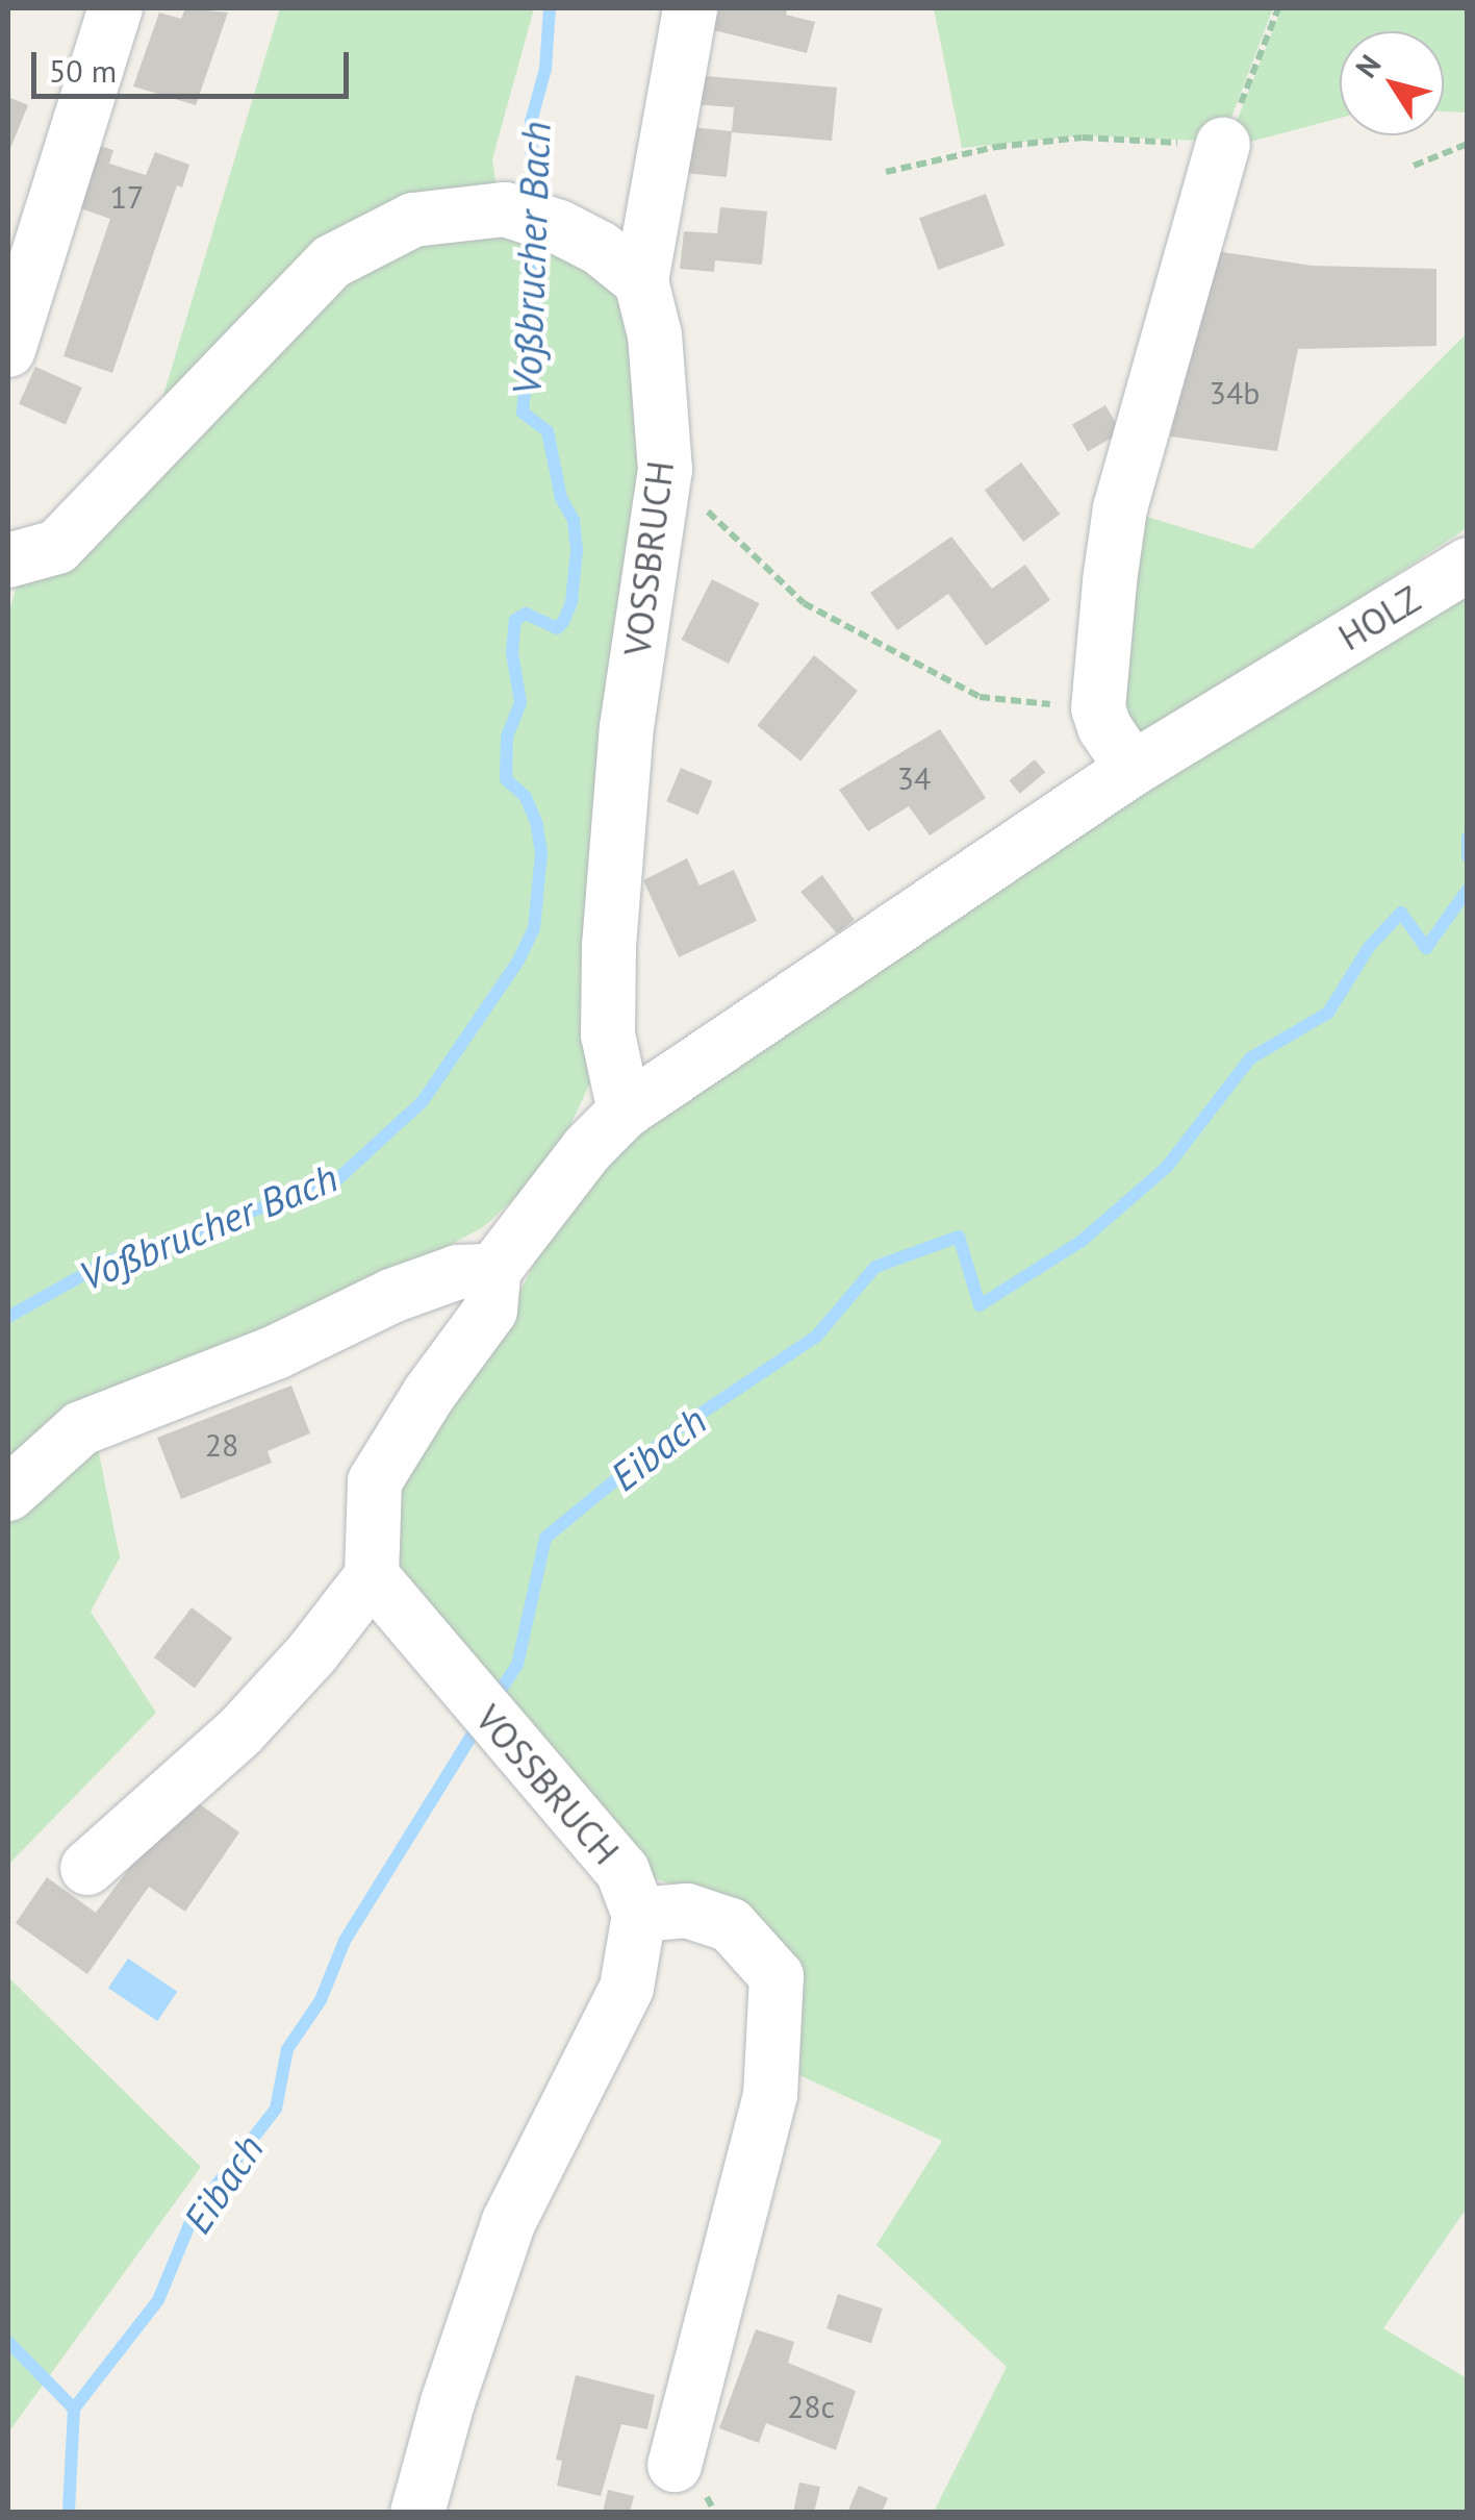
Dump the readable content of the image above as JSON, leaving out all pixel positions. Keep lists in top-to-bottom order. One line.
{"streets":{"street":["VOSSBRUCH","HOLZ"]},"water":["Voßbrucher Bach","Eibach"],"house_numbers":["17","34b","34","28","28c"],"scale_bar":"50 m","north":"top left"}
